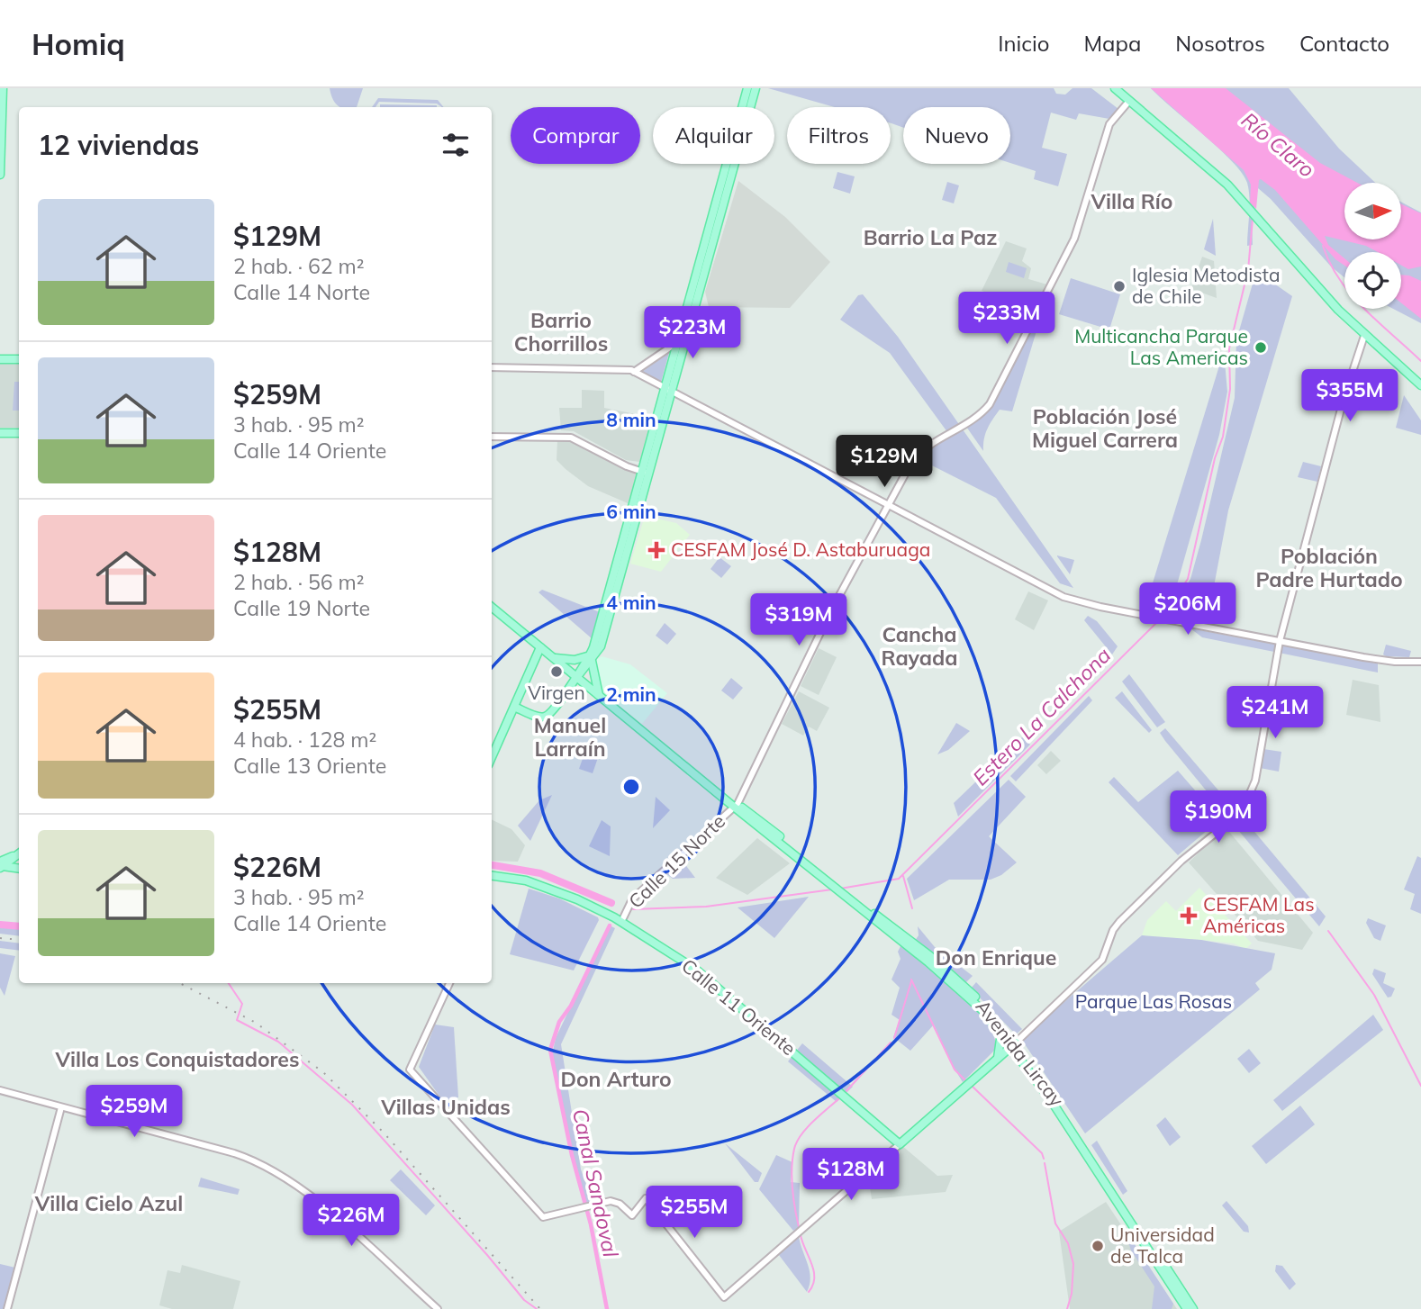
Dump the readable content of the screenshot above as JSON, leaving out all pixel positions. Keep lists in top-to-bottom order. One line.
{"streets":{"main road":["Calle 11 Oriente","Avenida Lircay"],"street":["Calle 15 Norte"]},"crossings":[["Calle 15 Norte","Calle 11 Oriente"],["Calle 15 Norte","Avenida Lircay"]],"districts":["Villa Río","Barrio La Paz","Barrio Chorrillos","Población José Miguel Carrera","Población Padre Hurtado","Cancha Rayada","Manuel Larraín","Don Enrique","Villa Los Conquistadores","Don Arturo","Villas Unidas","Villa Cielo Azul"],"water":["Río Claro","Estero La Calchona","Canal Sandoval"],"parks":["Parque Las Rosas"],"places":{"other":["Iglesia Metodista de Chile","Multicancha Parque Las Americas","Virgen","Universidad de Talca"],"health":["CESFAM José D. Astaburuaga","CESFAM Las Américas"]},"north":"right","page":{"header":"Homiq","nav":["Inicio","Mapa","Nosotros","Contacto"],"chip":["Comprar","Alquilar","Filtros","Nuevo"],"heading":"12 viviendas","list":[{"name":"$129M","note":"2 hab. · 62 m² · Calle 14 Norte"},{"name":"$259M","note":"3 hab. · 95 m² · Calle 14 Oriente"},{"name":"$128M","note":"2 hab. · 56 m² · Calle 19 Norte"},{"name":"$255M","note":"4 hab. · 128 m² · Calle 13 Oriente"},{"name":"$226M","note":"3 hab. · 95 m² · Calle 14 Oriente"}],"price":["$233M","$223M","$355M","$129M","$206M","$319M","$241M","$190M","$259M","$128M","$255M","$226M"]},"rings":["8 min","6 min","4 min","2 min"]}
